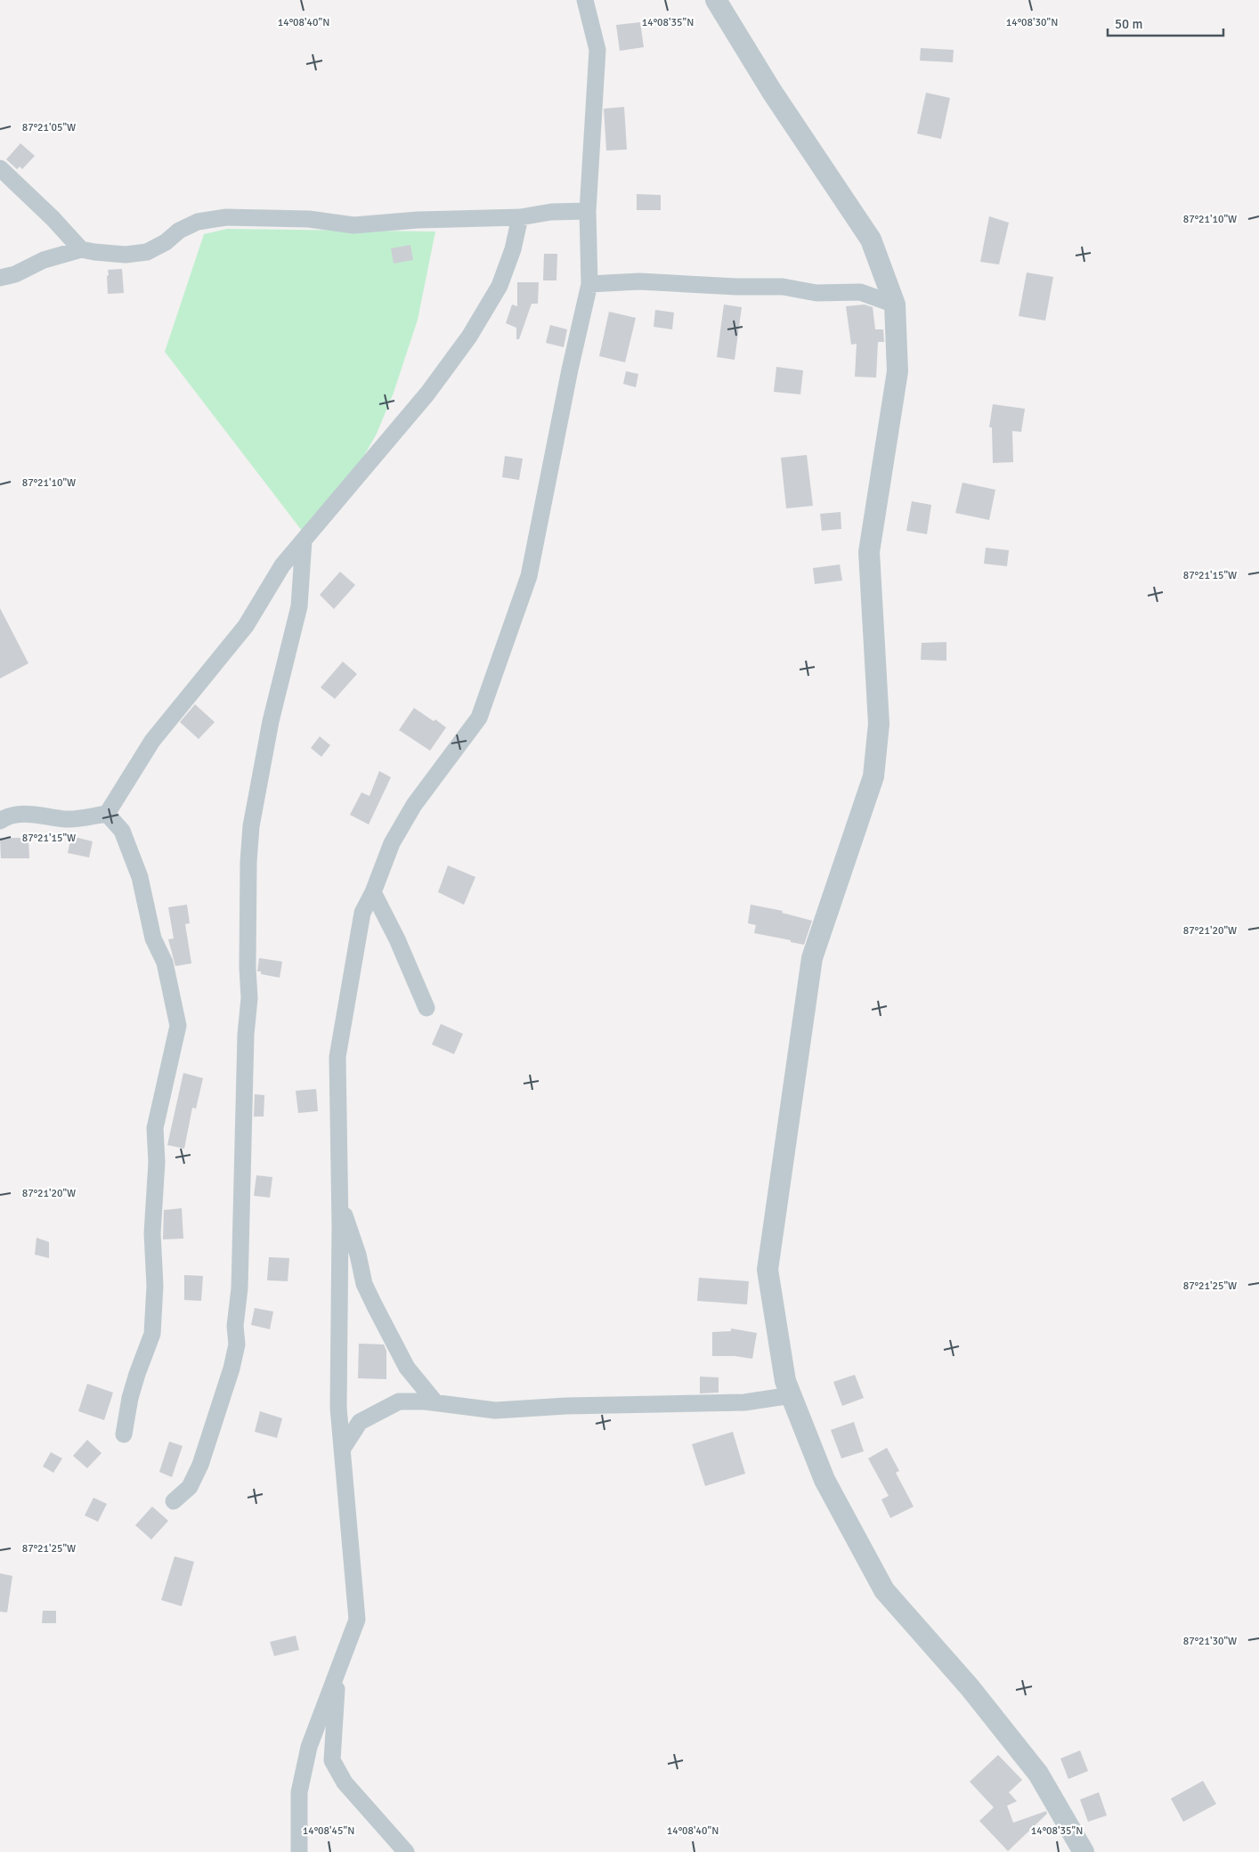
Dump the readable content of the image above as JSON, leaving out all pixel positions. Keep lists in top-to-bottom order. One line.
{"scale_bar":"50 m","coordinates":["14°08'40\"N","14°08'35\"N","14°08'30\"N","87°21'05\"W","87°21'10\"W","87°21'15\"W","87°21'20\"W","87°21'25\"W","87°21'30\"W","14°08'45\"N"]}
